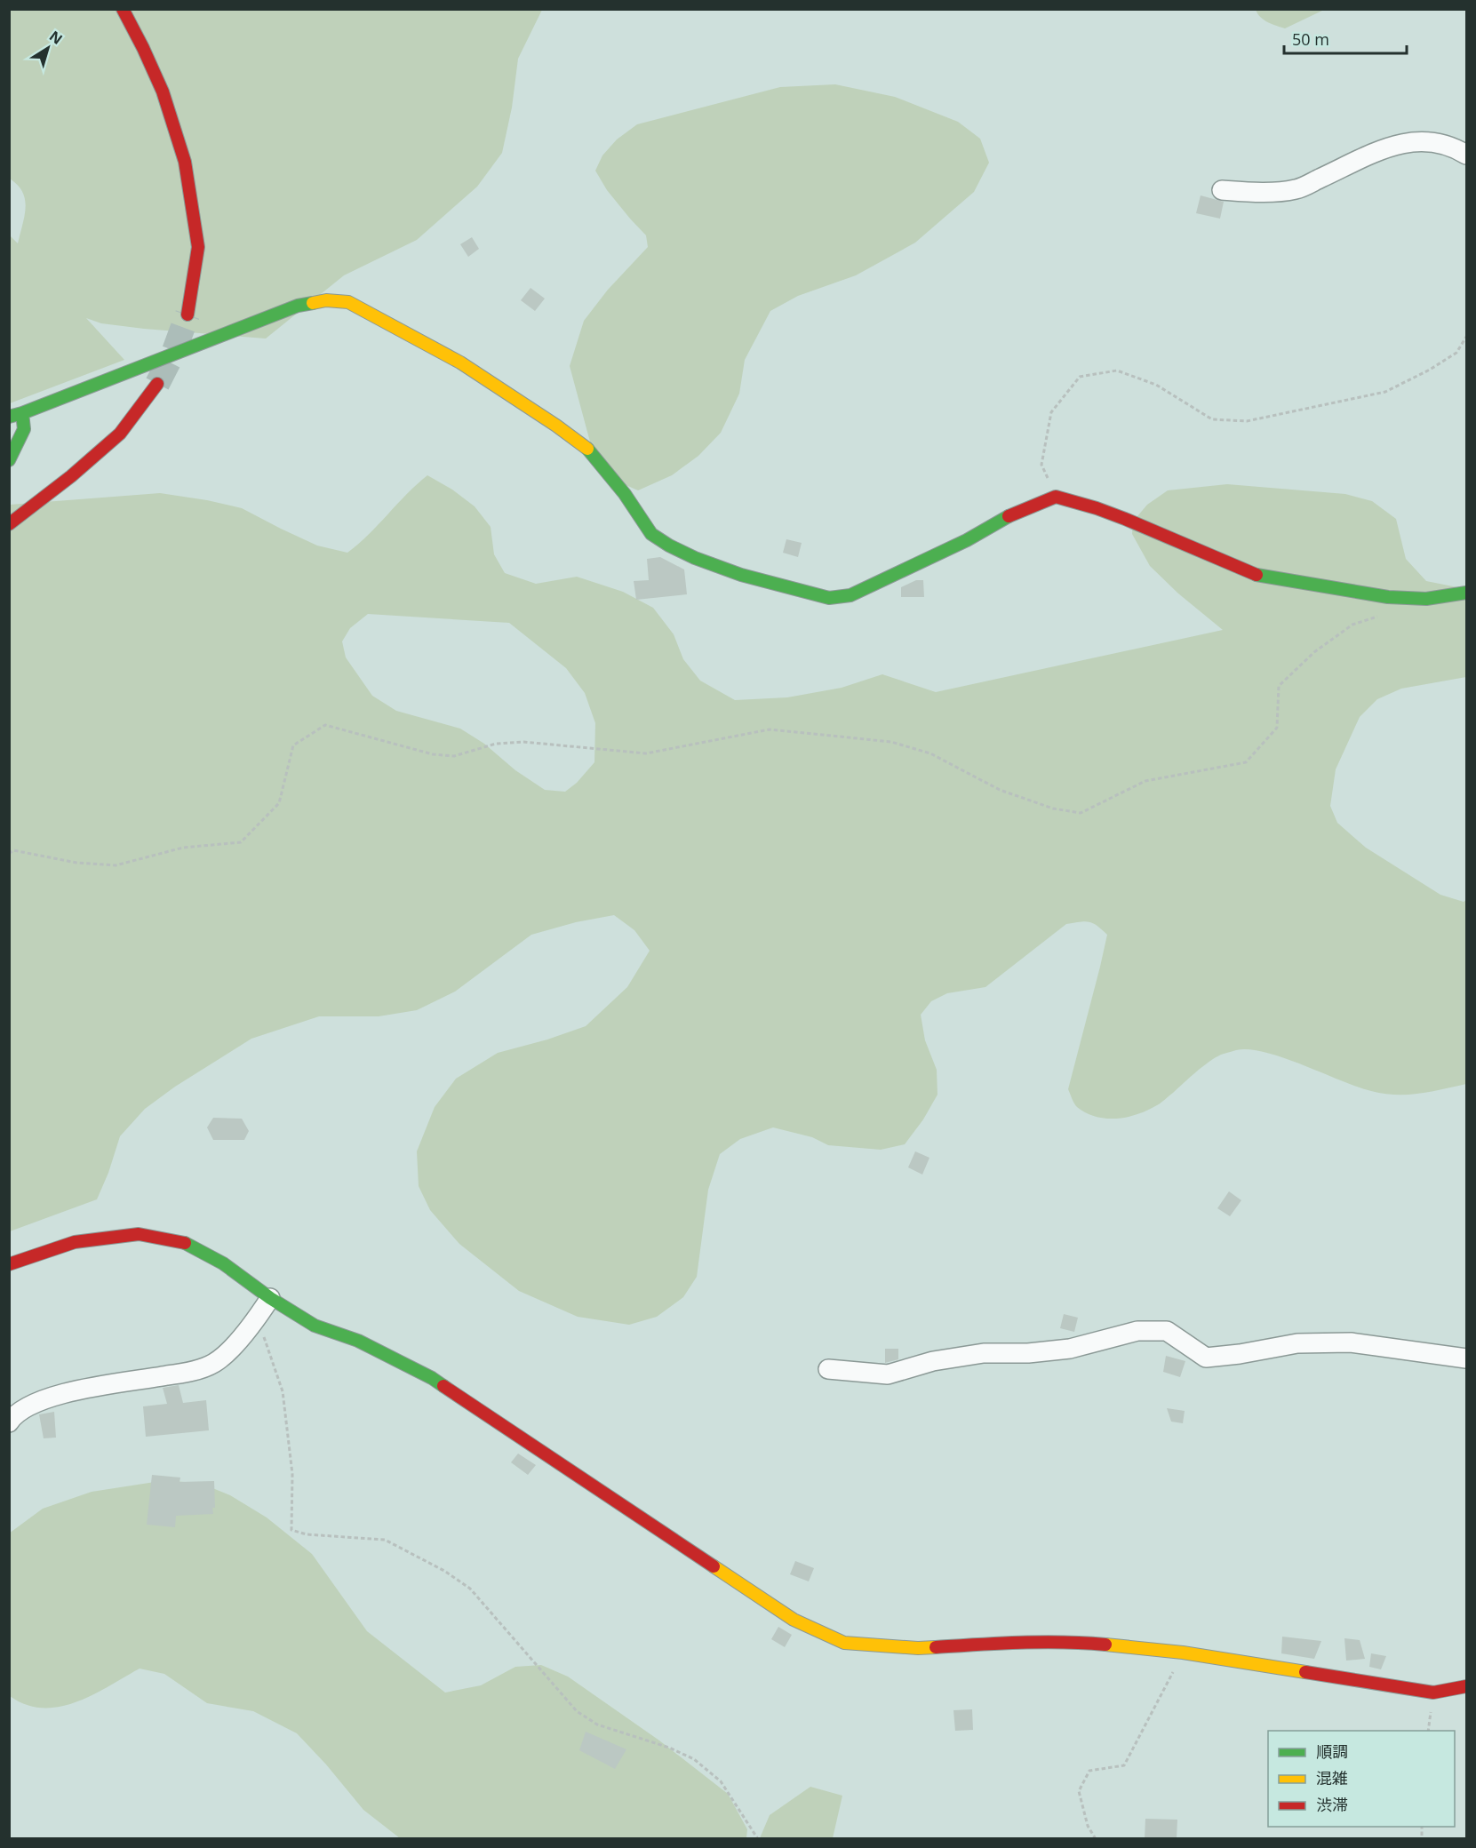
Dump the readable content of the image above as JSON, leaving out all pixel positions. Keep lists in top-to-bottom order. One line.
{"legend":["順調","混雑","渋滞"],"scale_bar":"50 m","north":"top right"}
